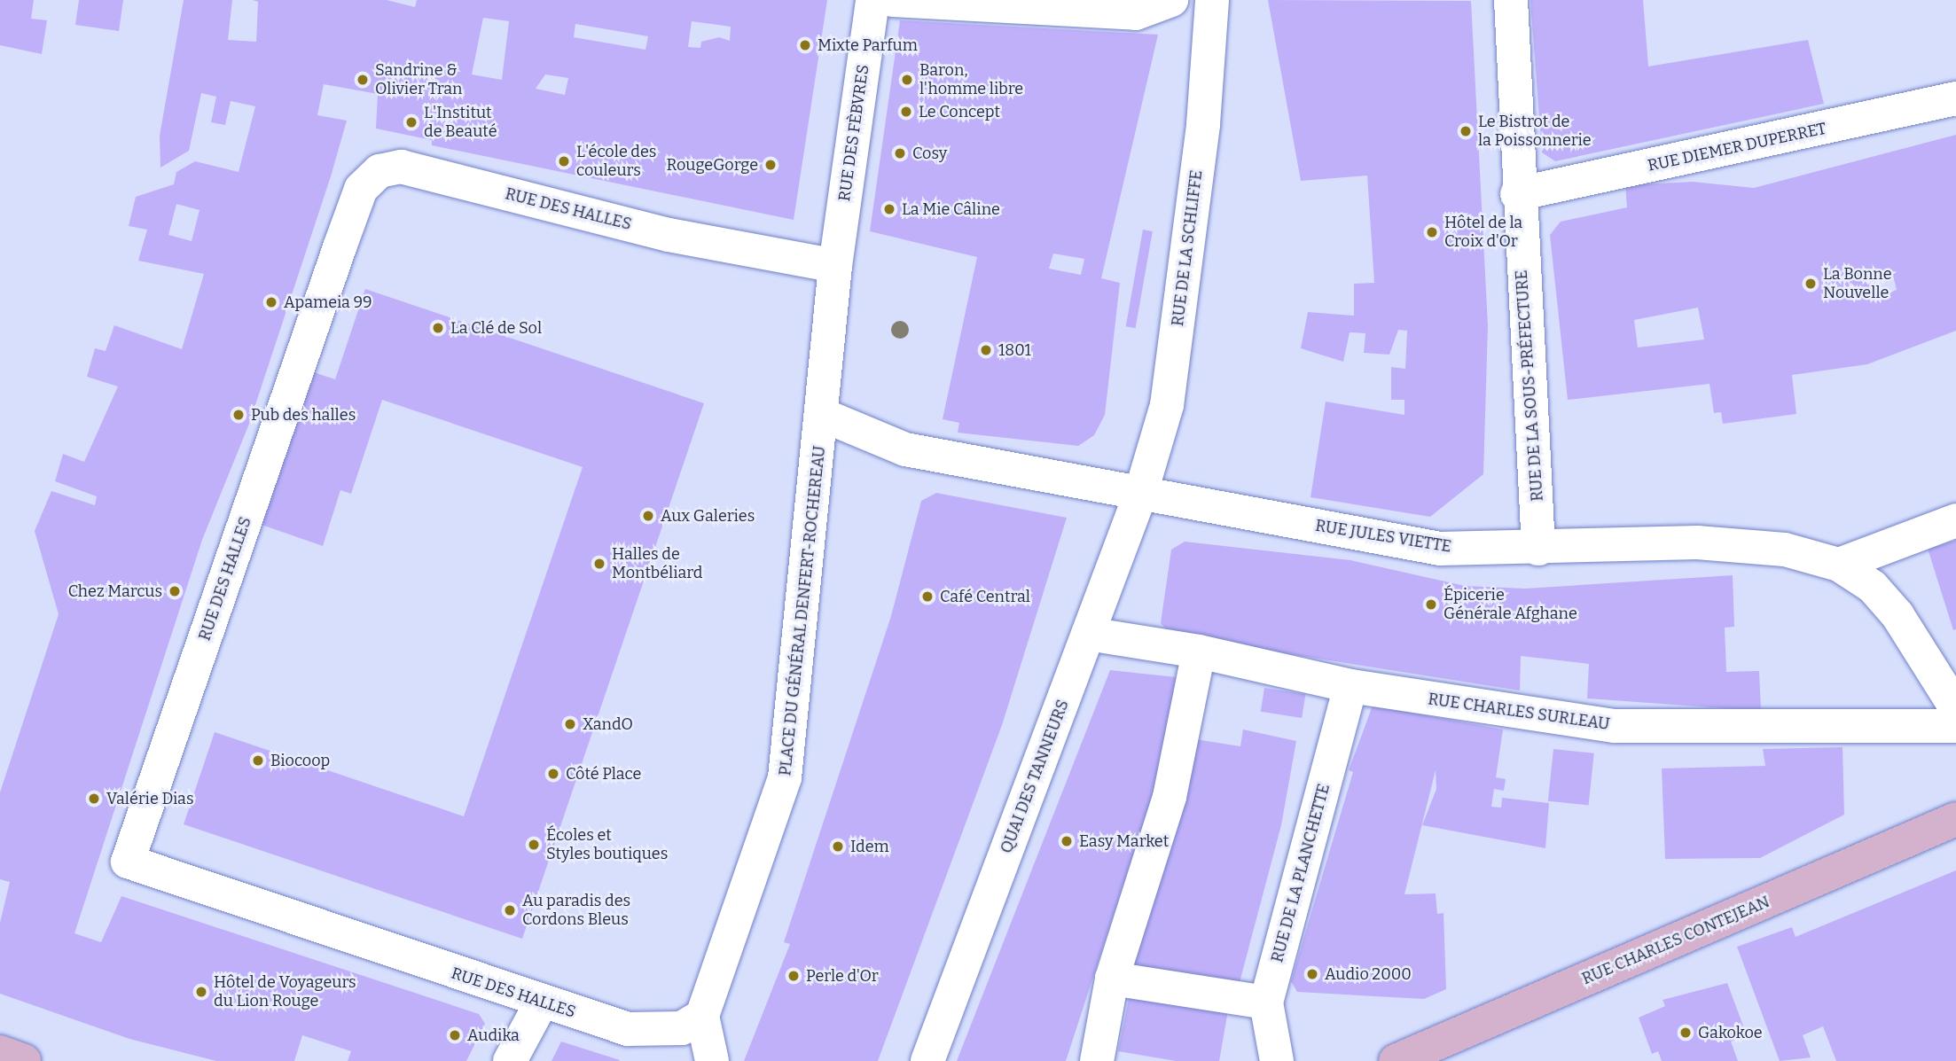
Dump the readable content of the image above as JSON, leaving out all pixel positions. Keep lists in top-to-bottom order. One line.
{"streets":{"main road":["RUE CHARLES CONTEJEAN"],"street":["RUE DES FÈBVRES","RUE DIEMER DUPERRET","RUE DES HALLES","RUE DE LA SCHLIFFE","RUE DE LA SOUS-PRÉFECTURE","RUE JULES VIETTE","PLACE DU GÉNÉRAL DENFERT-ROCHEREAU","RUE CHARLES SURLEAU","QUAI DES TANNEURS","RUE DE LA PLANCHETTE"]},"crossings":[["RUE DES FÈBVRES","RUE DES HALLES"],["RUE DES FÈBVRES","RUE JULES VIETTE"],["RUE DES FÈBVRES","PLACE DU GÉNÉRAL DENFERT-ROCHEREAU"],["RUE DIEMER DUPERRET","RUE DE LA SOUS-PRÉFECTURE"],["RUE DES HALLES","PLACE DU GÉNÉRAL DENFERT-ROCHEREAU"],["RUE DE LA SCHLIFFE","RUE JULES VIETTE"],["RUE DE LA SCHLIFFE","QUAI DES TANNEURS"],["RUE DE LA SOUS-PRÉFECTURE","RUE JULES VIETTE"],["RUE JULES VIETTE","PLACE DU GÉNÉRAL DENFERT-ROCHEREAU"],["RUE JULES VIETTE","QUAI DES TANNEURS"],["RUE CHARLES SURLEAU","QUAI DES TANNEURS"],["RUE CHARLES SURLEAU","RUE DE LA PLANCHETTE"]],"places":["Mixte Parfum","Sandrine & Olivier Tran","Baron, l'homme libre","Le Concept","L'Institut de Beauté","Le Bistrot de la Poissonnerie","Cosy","L'école des couleurs","RougeGorge","La Mie Câline","Hôtel de la Croix d'Or","La Bonne Nouvelle","Apameia 99","La Clé de Sol","1801","Pub des halles","Aux Galeries","Halles de Montbéliard","Chez Marcus","Café Central","Épicerie Générale Afghane","XandO","Biocoop","Côté Place","Valérie Dias","Easy Market","Écoles et Styles boutiques","Idem","Au paradis des Cordons Bleus","Audio 2000","Perle d'Or","Hôtel de Voyageurs du Lion Rouge","Gakokoe","Audika"]}
